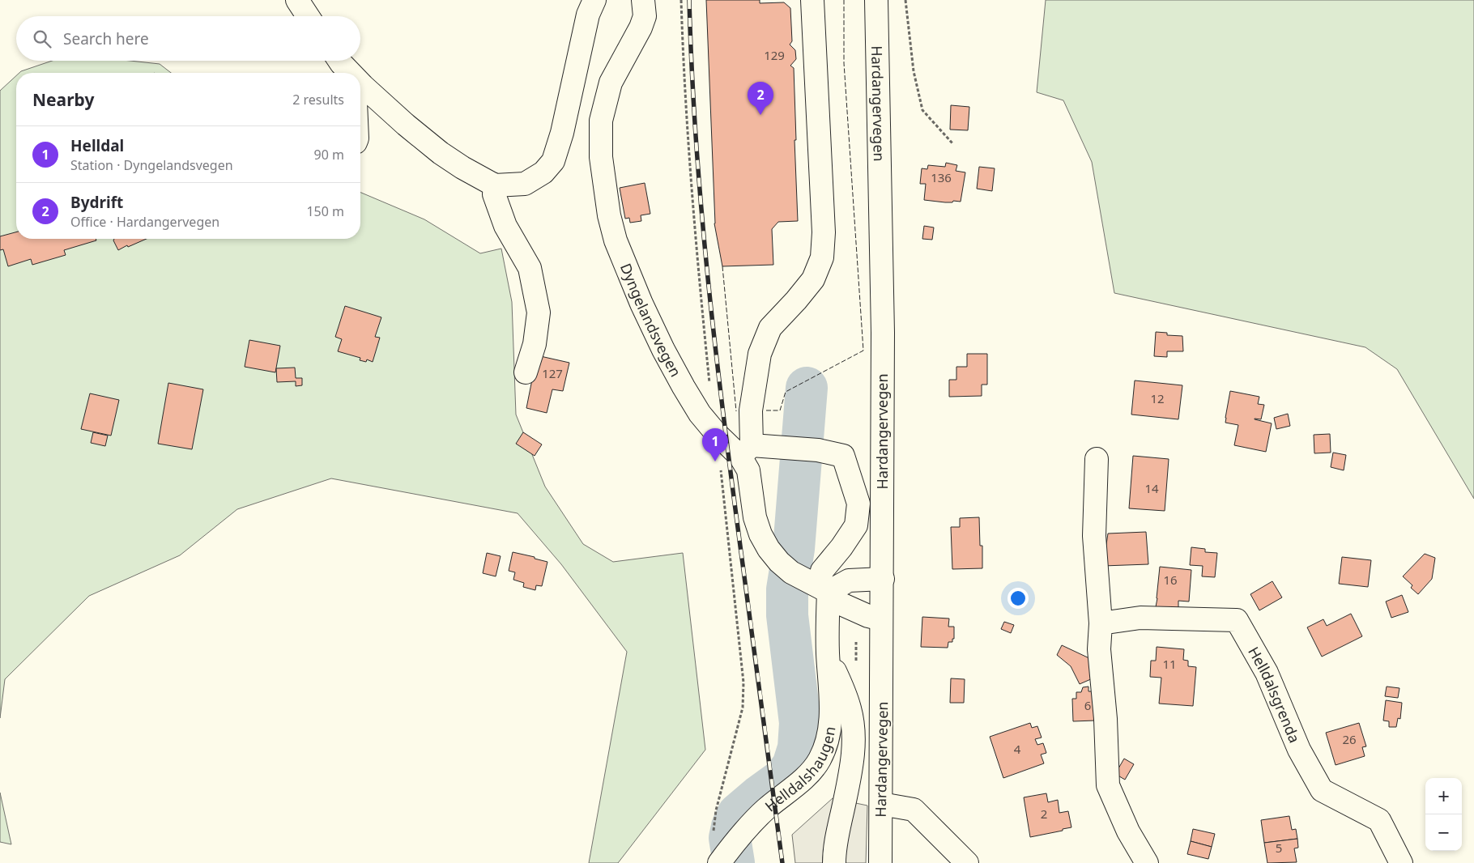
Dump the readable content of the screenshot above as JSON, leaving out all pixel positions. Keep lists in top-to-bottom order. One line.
{"streets":{"street":["Hardangervegen","Dyngelandsvegen","Helldalsgrenda","Helldalshaugen"]},"crossings":[["Hardangervegen","Dyngelandsvegen"],["Dyngelandsvegen","Helldalshaugen"]],"house_numbers":["129","136","127","12","14","16","11","6","26","4","2","5"],"page":{"search":"Search here","heading":["Nearby","2 results"],"pins":["2","1"],"list":[{"mark":"1","name":"Helldal","note":"Station · Dyngelandsvegen","value":"90 m"},{"mark":"2","name":"Bydrift","note":"Office · Hardangervegen","value":"150 m"}],"map_buttons":["+","−"]}}
